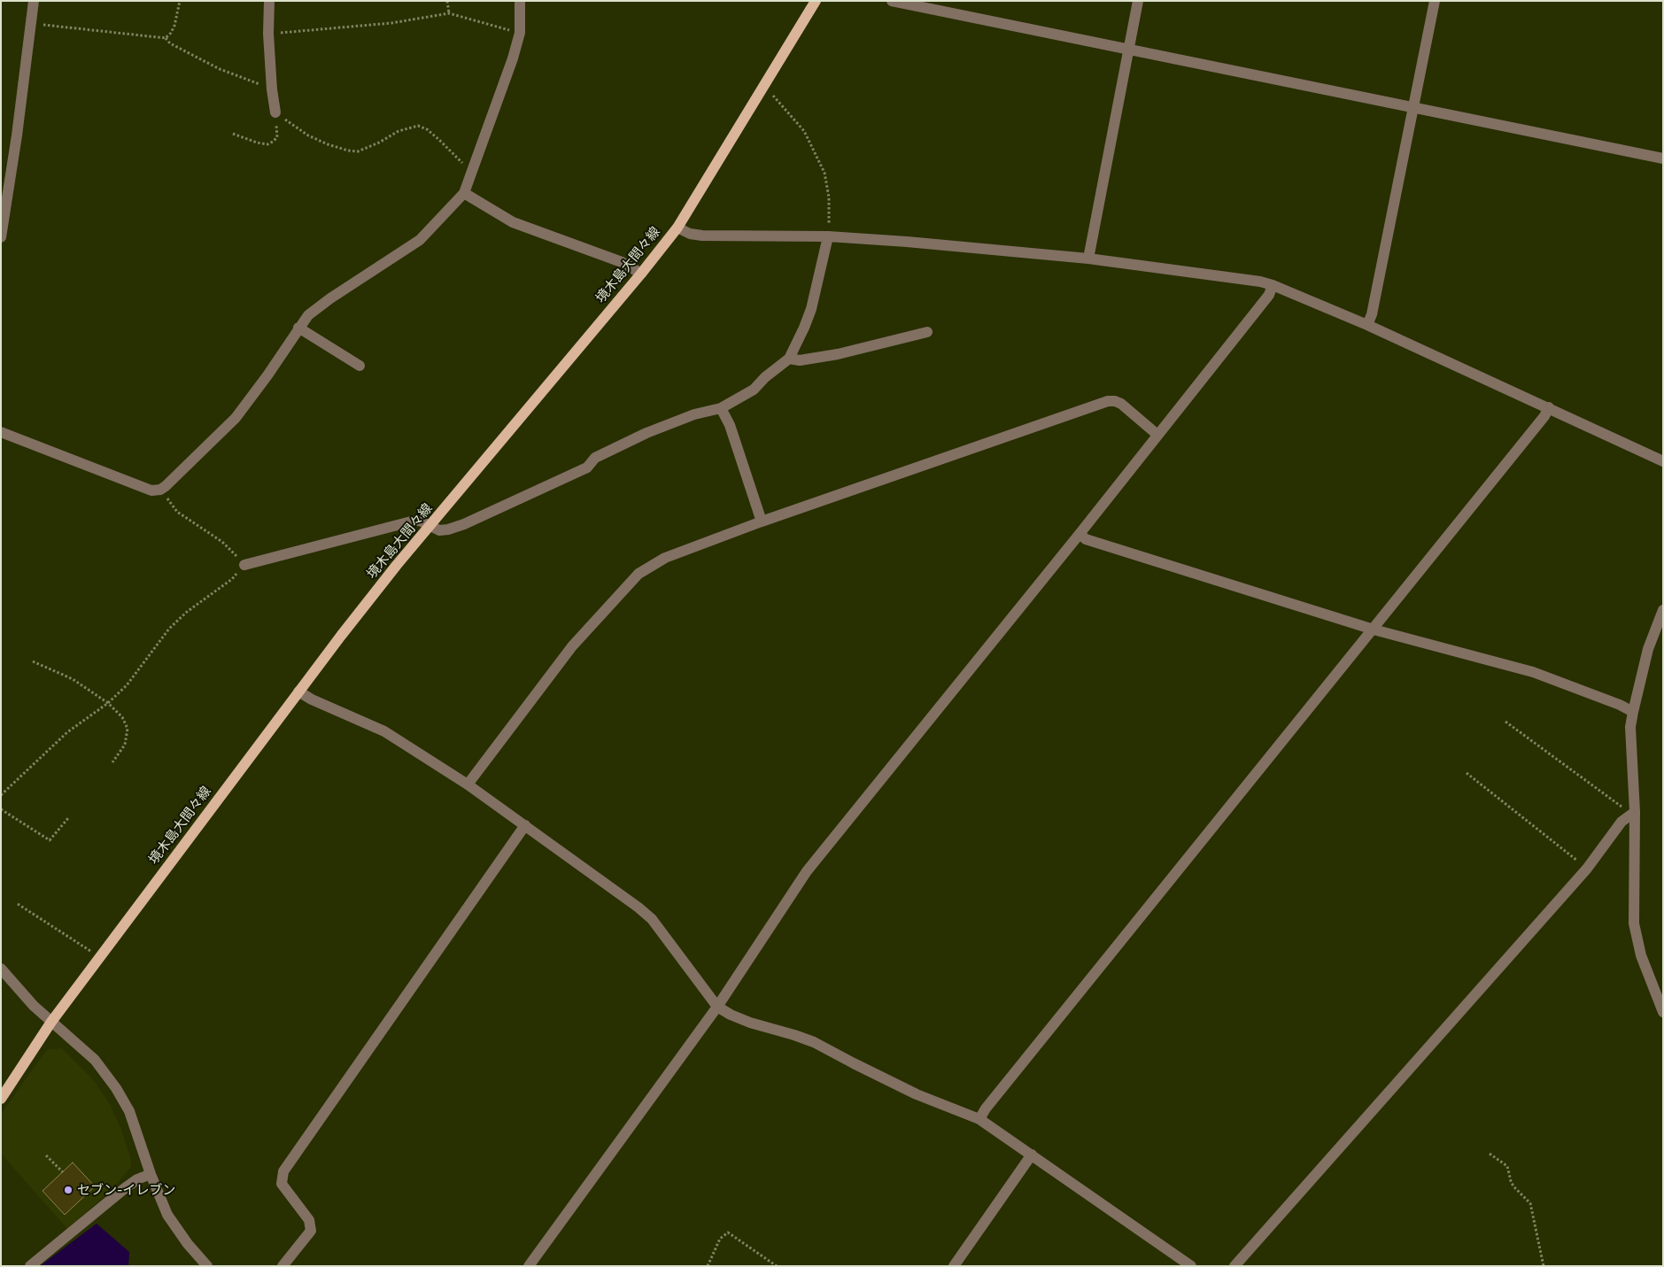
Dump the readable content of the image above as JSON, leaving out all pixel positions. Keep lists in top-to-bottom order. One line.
{"streets":{"main road":["境木島大間々線"]},"places":["セブン-イレブン"]}
